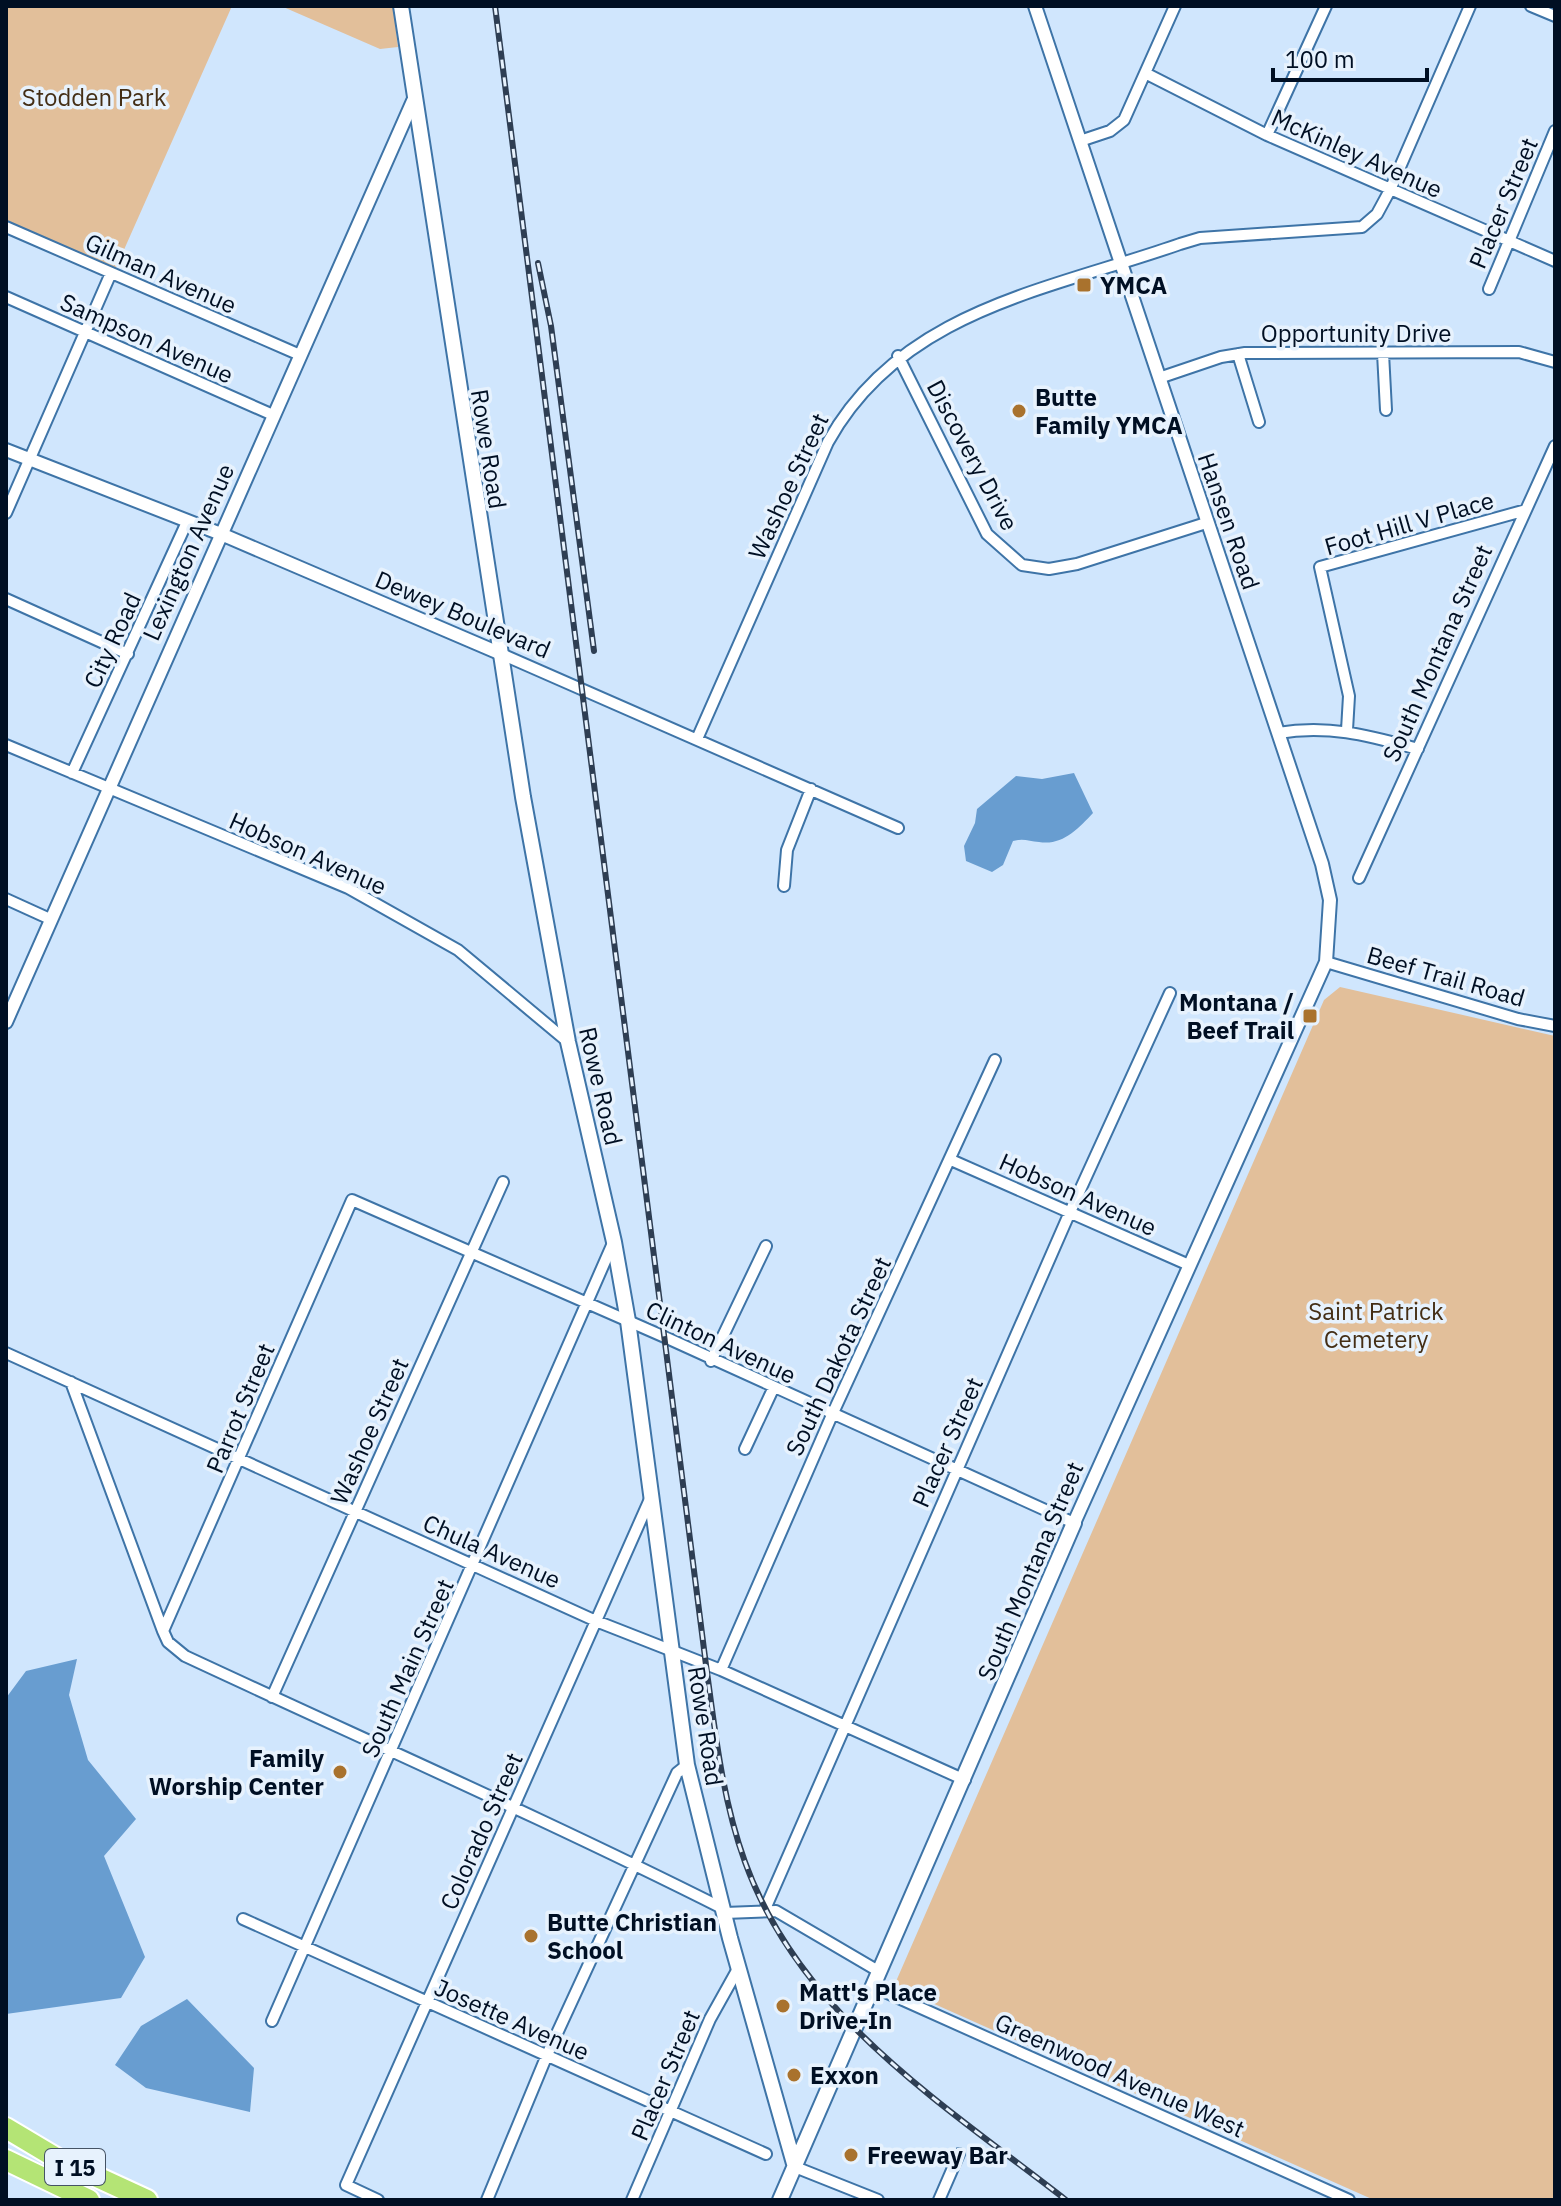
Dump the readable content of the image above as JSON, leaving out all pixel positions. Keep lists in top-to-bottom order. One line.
{"streets":{"highway":["I 15"],"main road":["Rowe Road","South Montana Street"],"street":["McKinley Avenue","Placer Street","Gilman Avenue","Opportunity Drive","Sampson Avenue","Discovery Drive","Washoe Street","Hansen Road","Foot Hill V Place","Lexington Avenue","Dewey Boulevard","City Road","Hobson Avenue","Beef Trail Road","Clinton Avenue","South Dakota Street","Parrot Street","Chula Avenue","South Main Street","Colorado Street","Josette Avenue","Greenwood Avenue West"]},"crossings":[["McKinley Avenue","Placer Street"],["Placer Street","Rowe Road"],["Placer Street","Hobson Avenue"],["Placer Street","Clinton Avenue"],["Placer Street","Chula Avenue"],["Placer Street","Josette Avenue"],["Placer Street","Greenwood Avenue West"],["Gilman Avenue","Lexington Avenue"],["Opportunity Drive","Hansen Road"],["Sampson Avenue","Lexington Avenue"],["Rowe Road","Lexington Avenue"],["Rowe Road","Dewey Boulevard"],["Rowe Road","South Montana Street"],["Rowe Road","Hobson Avenue"],["Rowe Road","Clinton Avenue"],["Rowe Road","Chula Avenue"],["Rowe Road","South Main Street"],["Rowe Road","Colorado Street"],["Discovery Drive","Washoe Street"],["Discovery Drive","Hansen Road"],["Washoe Street","Hansen Road"],["Washoe Street","Dewey Boulevard"],["Washoe Street","Clinton Avenue"],["Washoe Street","Chula Avenue"],["Hansen Road","South Montana Street"],["Hansen Road","Beef Trail Road"],["Foot Hill V Place","South Montana Street"],["Lexington Avenue","Dewey Boulevard"],["Lexington Avenue","Hobson Avenue"],["Dewey Boulevard","City Road"],["City Road","Hobson Avenue"],["South Montana Street","Hobson Avenue"],["South Montana Street","Beef Trail Road"],["South Montana Street","Clinton Avenue"],["South Montana Street","Chula Avenue"],["South Montana Street","Greenwood Avenue West"],["Hobson Avenue","South Dakota Street"],["Clinton Avenue","South Dakota Street"],["Clinton Avenue","Parrot Street"],["Clinton Avenue","South Main Street"],["South Dakota Street","Chula Avenue"],["Parrot Street","Chula Avenue"],["Chula Avenue","South Main Street"],["Chula Avenue","Colorado Street"],["South Main Street","Josette Avenue"],["Colorado Street","Josette Avenue"]],"parks":["Stodden Park","Saint Patrick Cemetery"],"places":{"transit":["YMCA","Montana / Beef Trail"],"other":["Butte Family YMCA","Family Worship Center","Butte Christian School","Matt's Place Drive-In","Exxon","Freeway Bar"]},"scale_bar":"100 m"}
